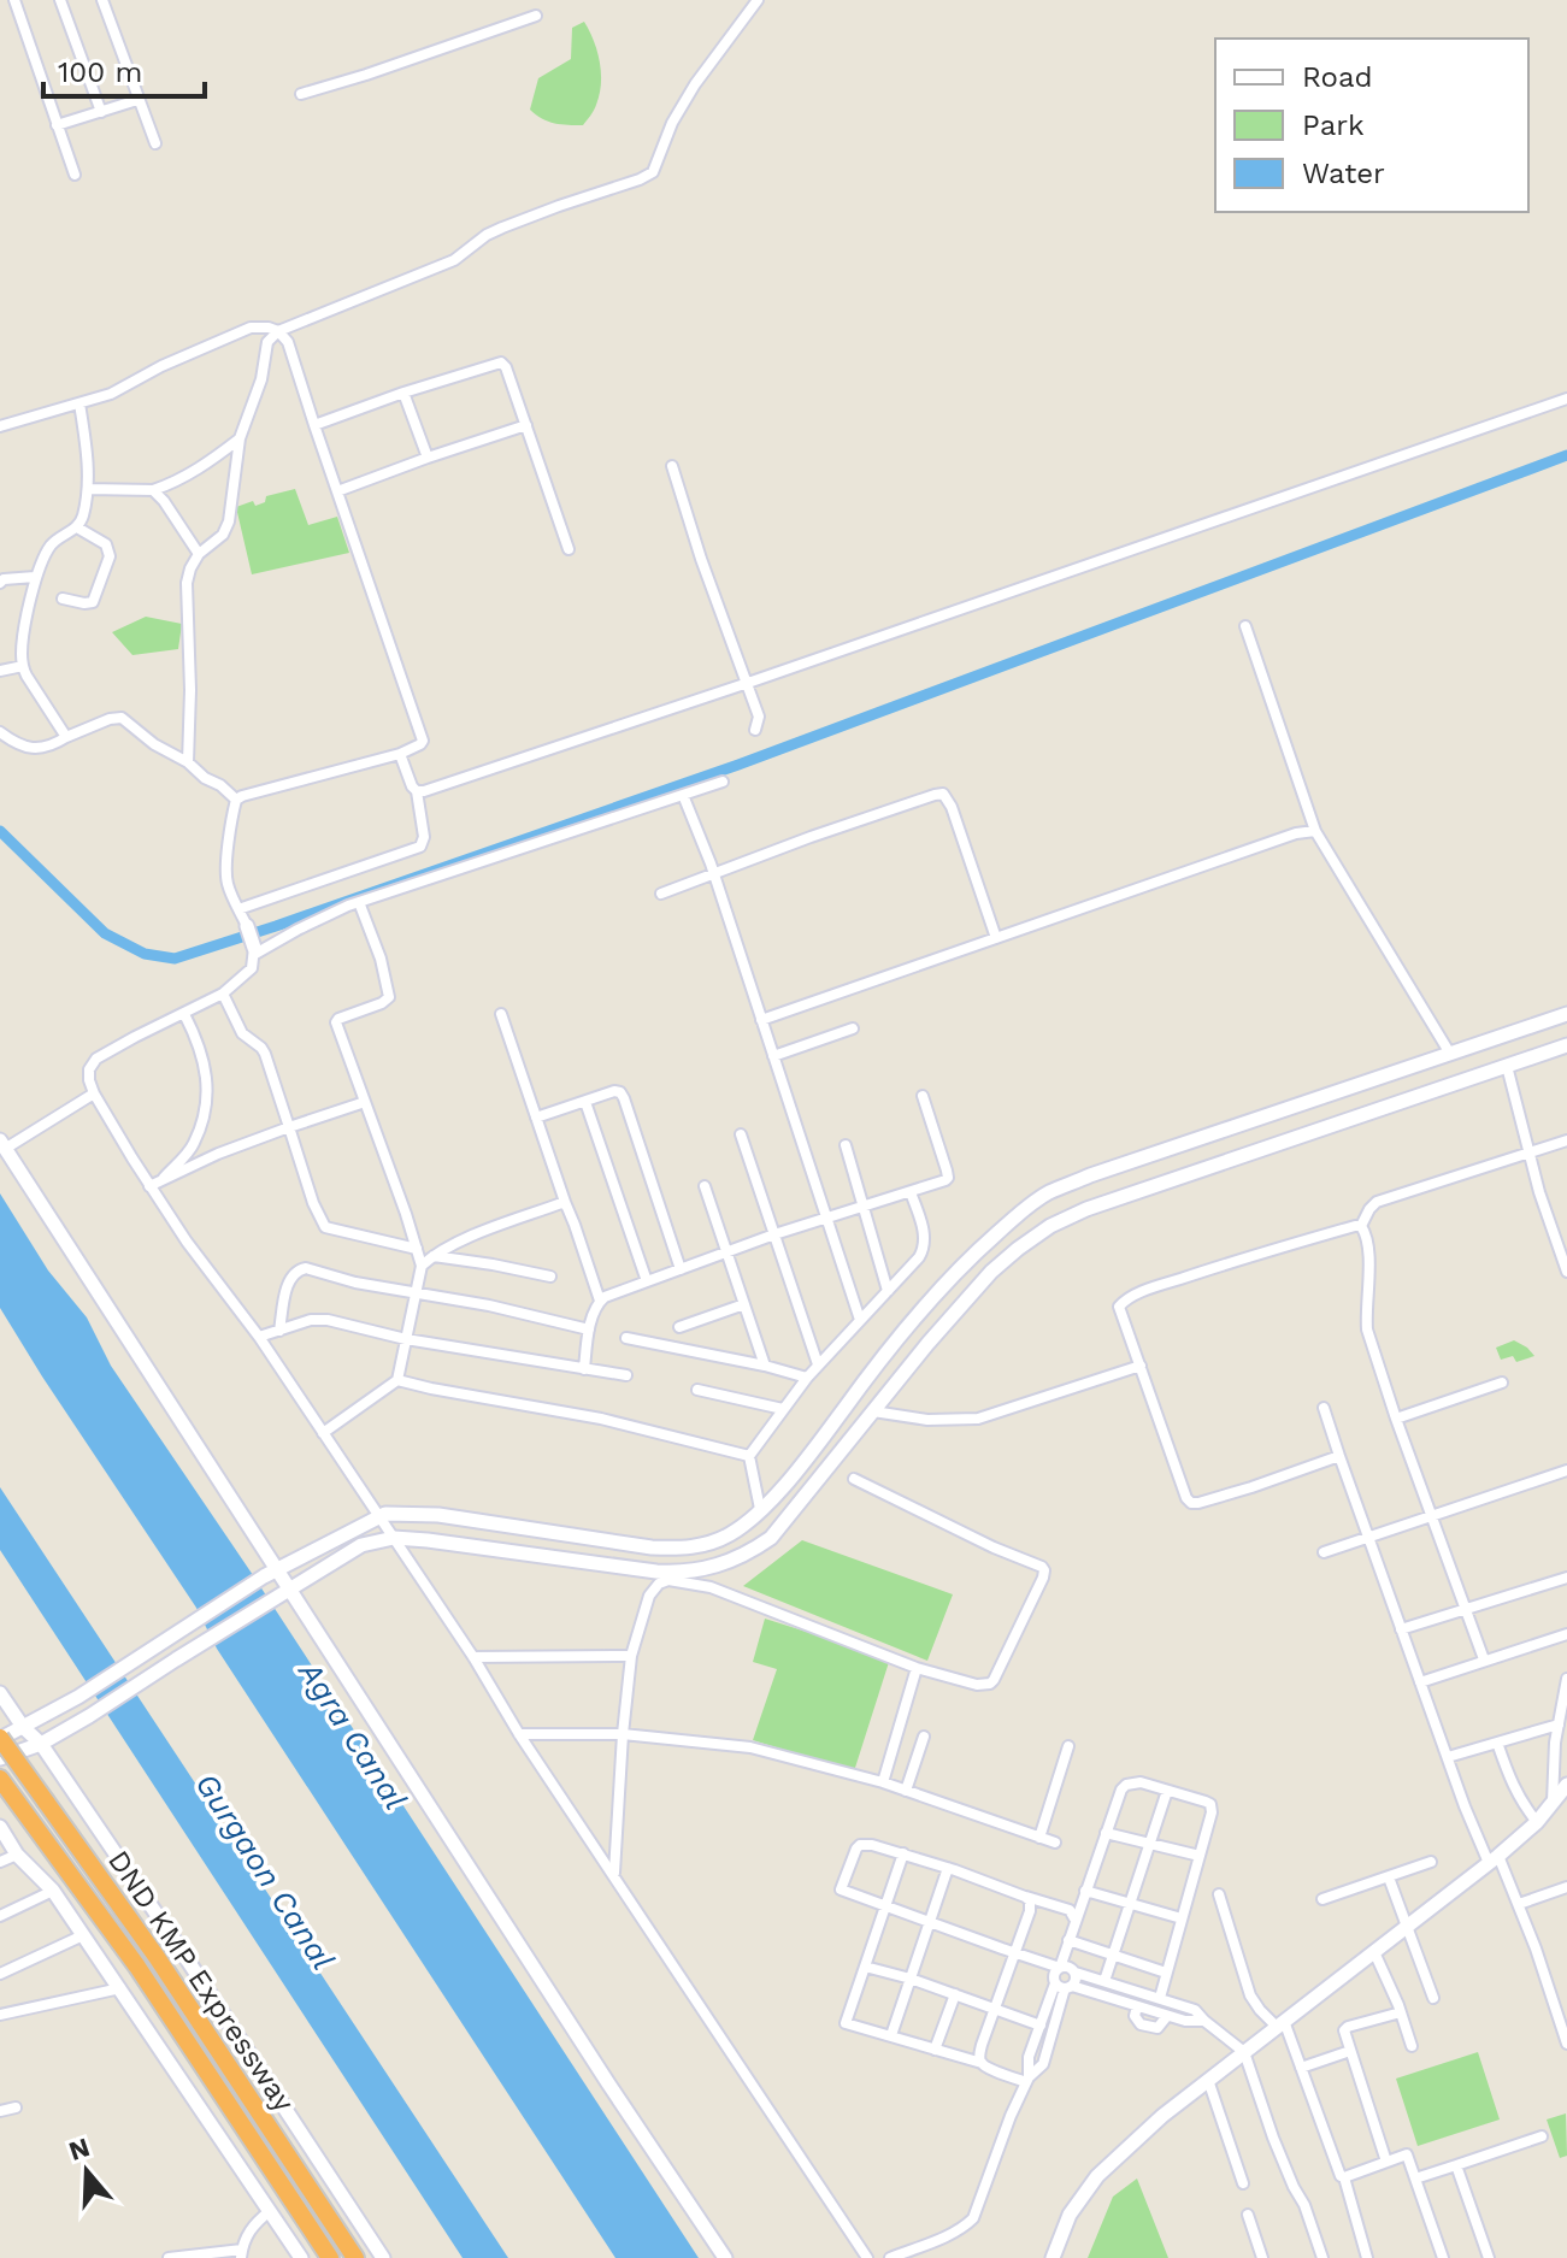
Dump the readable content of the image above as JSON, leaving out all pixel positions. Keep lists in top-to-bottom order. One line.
{"streets":{"highway":["DND KMP Expressway"]},"water":["Agra Canal","Gurgaon Canal"],"legend":["Road","Park","Water"],"scale_bar":"100 m","north":"top"}
